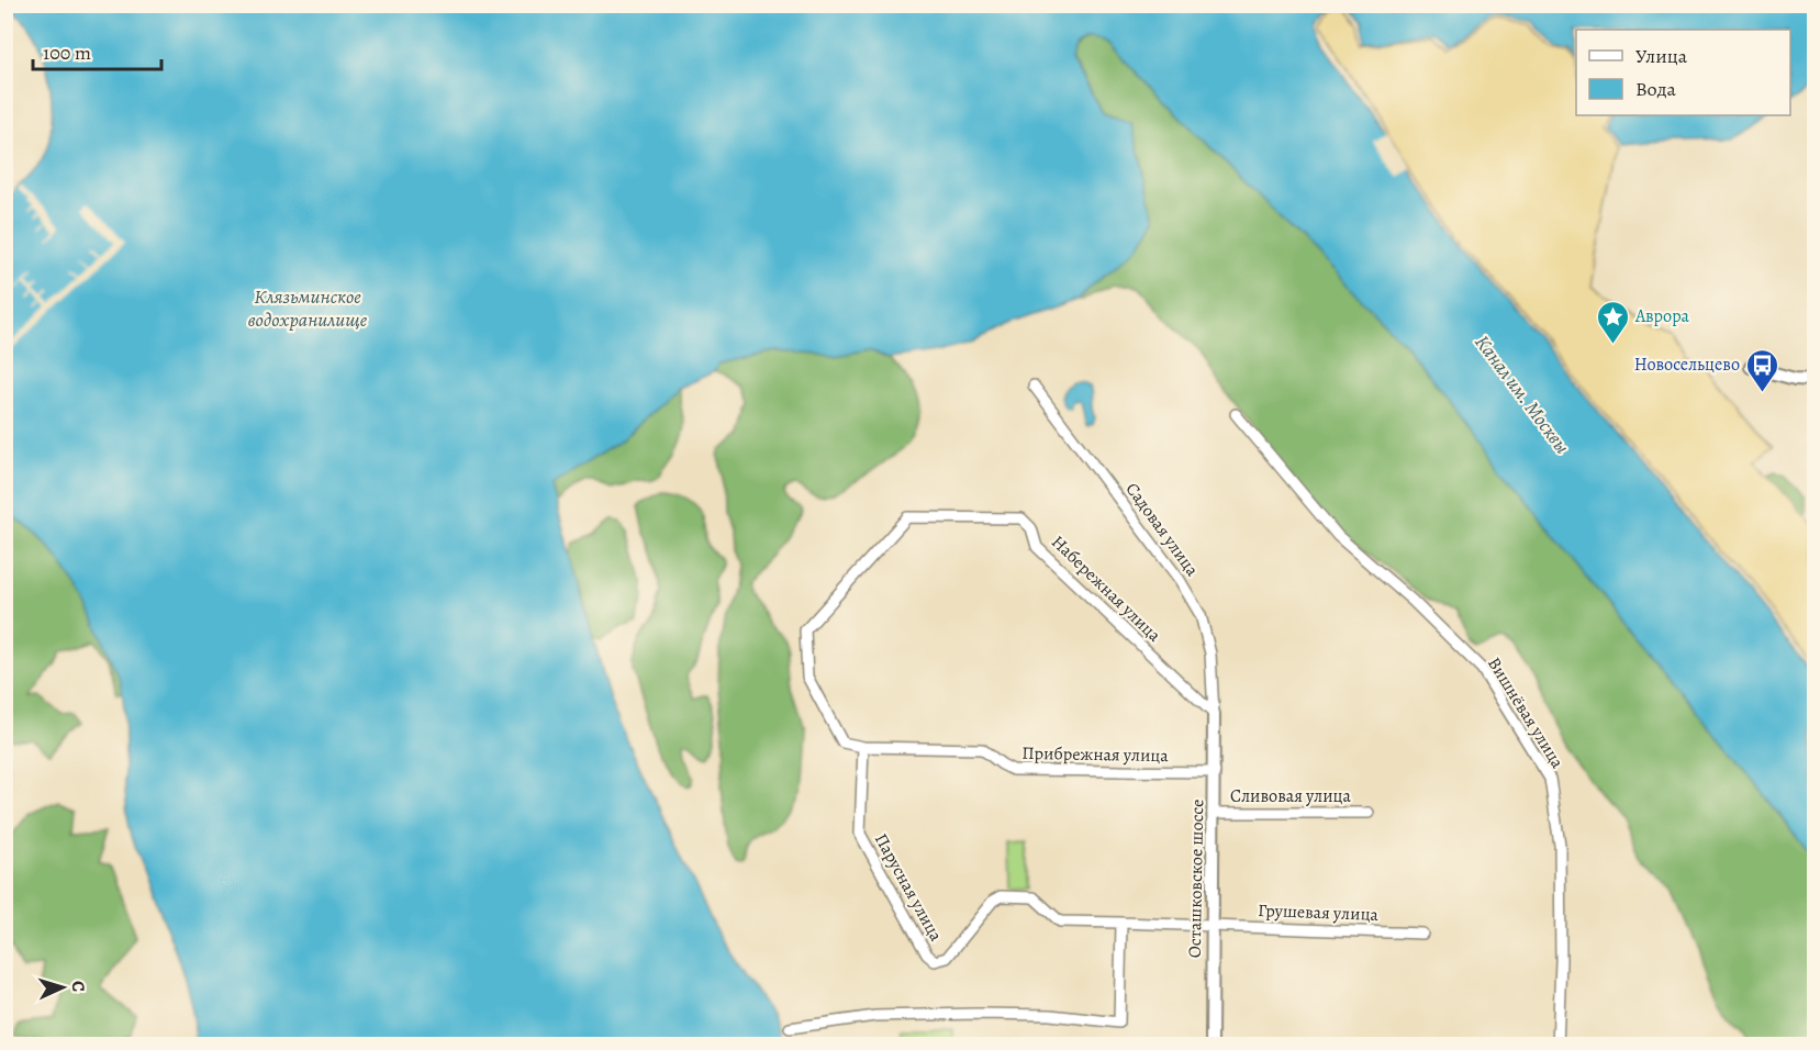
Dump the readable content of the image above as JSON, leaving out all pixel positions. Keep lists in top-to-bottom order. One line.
{"streets":{"street":["Садовая улица","Набережная улица","Вишнёвая улица","Прибрежная улица","Сливовая улица","Осташковское шоссе","Парусная улица","Грушевая улица"]},"crossings":[["Садовая улица","Набережная улица"],["Садовая улица","Осташковское шоссе"],["Набережная улица","Прибрежная улица"],["Набережная улица","Осташковское шоссе"],["Набережная улица","Парусная улица"],["Прибрежная улица","Осташковское шоссе"],["Прибрежная улица","Парусная улица"],["Сливовая улица","Осташковское шоссе"],["Осташковское шоссе","Парусная улица"],["Осташковское шоссе","Грушевая улица"],["Парусная улица","Грушевая улица"]],"water":["Клязьминское водохранилище","Канал им. Москвы"],"places":{"place":["Аврора"],"bus stop":["Новосельцево"]},"legend":["Улица","Вода"],"scale_bar":"100 m","north":"right"}
